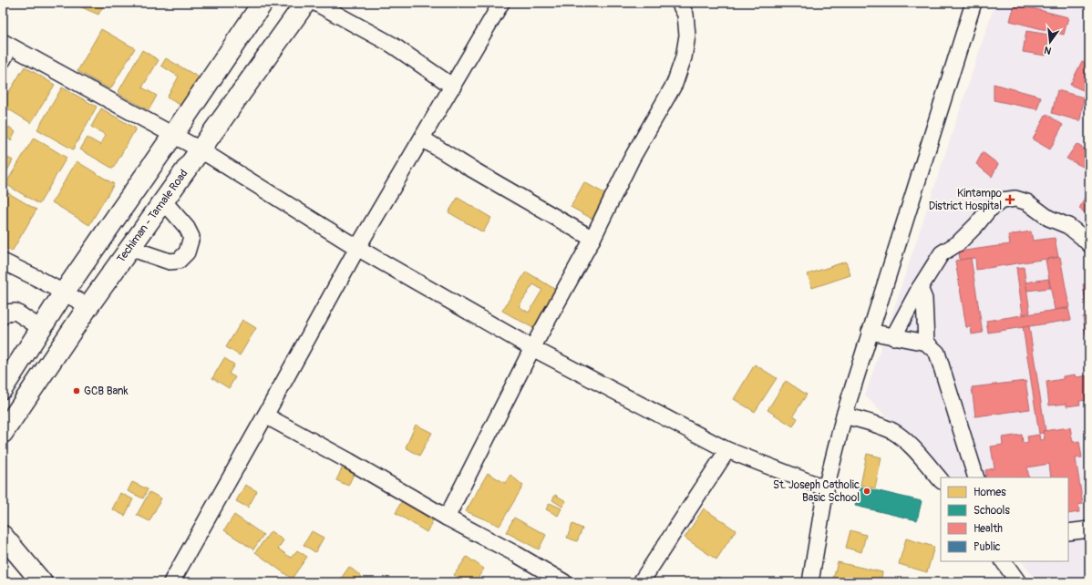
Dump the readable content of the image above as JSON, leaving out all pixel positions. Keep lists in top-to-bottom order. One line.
{"streets":{"main road":["Techiman - Tamale Road"]},"places":{"health":["Kintampo District Hospital"],"other":["GCB Bank","St. Joseph Catholic Basic School"]},"legend":["Homes","Schools","Health","Public"],"north":"bottom"}
